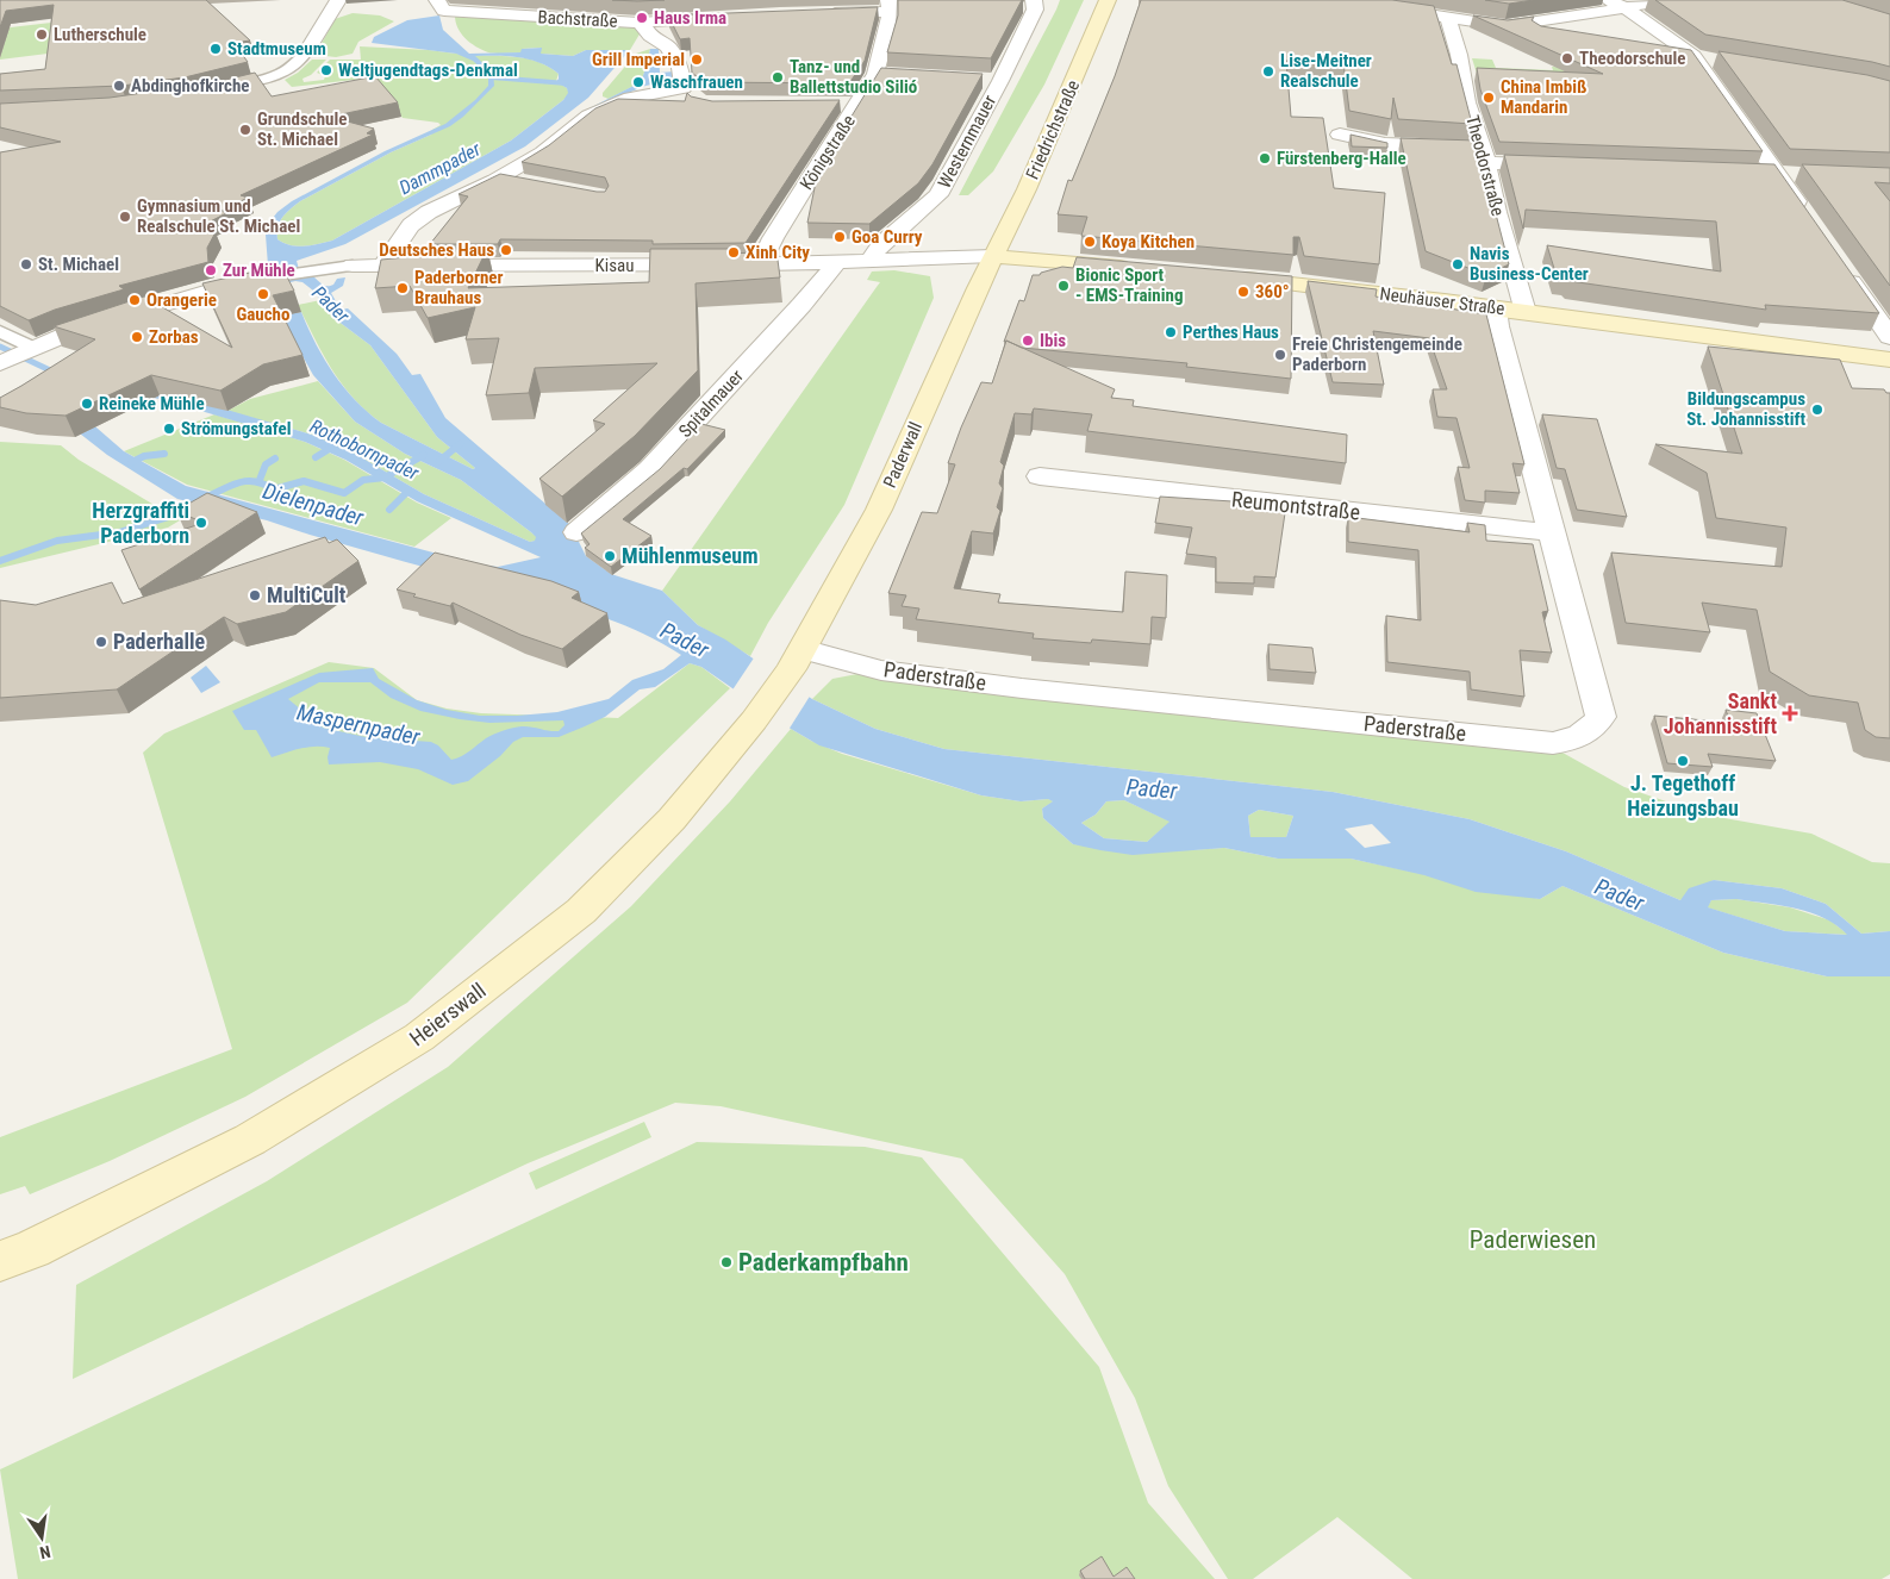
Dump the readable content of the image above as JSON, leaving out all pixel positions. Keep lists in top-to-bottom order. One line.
{"streets":{"main road":["Friedrichstraße","Neuhäuser Straße","Paderwall","Heierswall"],"street":["Bachstraße","Westernmauer","Königstraße","Theodorstraße","Kisau","Spitalmauer","Reumontstraße","Paderstraße"]},"crossings":[["Friedrichstraße","Kisau"],["Friedrichstraße","Paderwall"],["Westernmauer","Kisau"],["Königstraße","Kisau"],["Theodorstraße","Neuhäuser Straße"],["Kisau","Spitalmauer"],["Kisau","Paderwall"],["Neuhäuser Straße","Paderstraße"],["Paderwall","Paderstraße"],["Paderwall","Heierswall"],["Reumontstraße","Paderstraße"],["Paderstraße","Heierswall"]],"water":["Dammpader","Pader","Rothobornpader","Dielenpader","Maspernpader"],"parks":["Paderwiesen"],"places":{"other":["Haus Irma","Lutherschule","Stadtmuseum","Theodorschule","Grill Imperial","Weltjugendtags-Denkmal","Lise-Meitner Realschule","Tanz- und Ballettstudio Silió","Waschfrauen","Abdinghofkirche","China Imbiß Mandarin","Grundschule St. Michael","Fürstenberg-Halle","Gymnasium und Realschule St. Michael","Goa Curry","Koya Kitchen","Deutsches Haus","Xinh City","St. Michael","Navis Business-Center","Zur Mühle","Bionic Sport - EMS-Training","Paderborner Brauhaus","360°","Gaucho","Orangerie","Perthes Haus","Zorbas","Ibis","Freie Christengemeinde Paderborn","Reineke Mühle","Bildungscampus St. Johannisstift","Strömungstafel","Herzgraffiti Paderborn","Mühlenmuseum","MultiCult","Paderhalle","J. Tegethoff Heizungsbau","Paderkampfbahn"],"health":["Sankt Johannisstift"]},"north":"bottom"}
